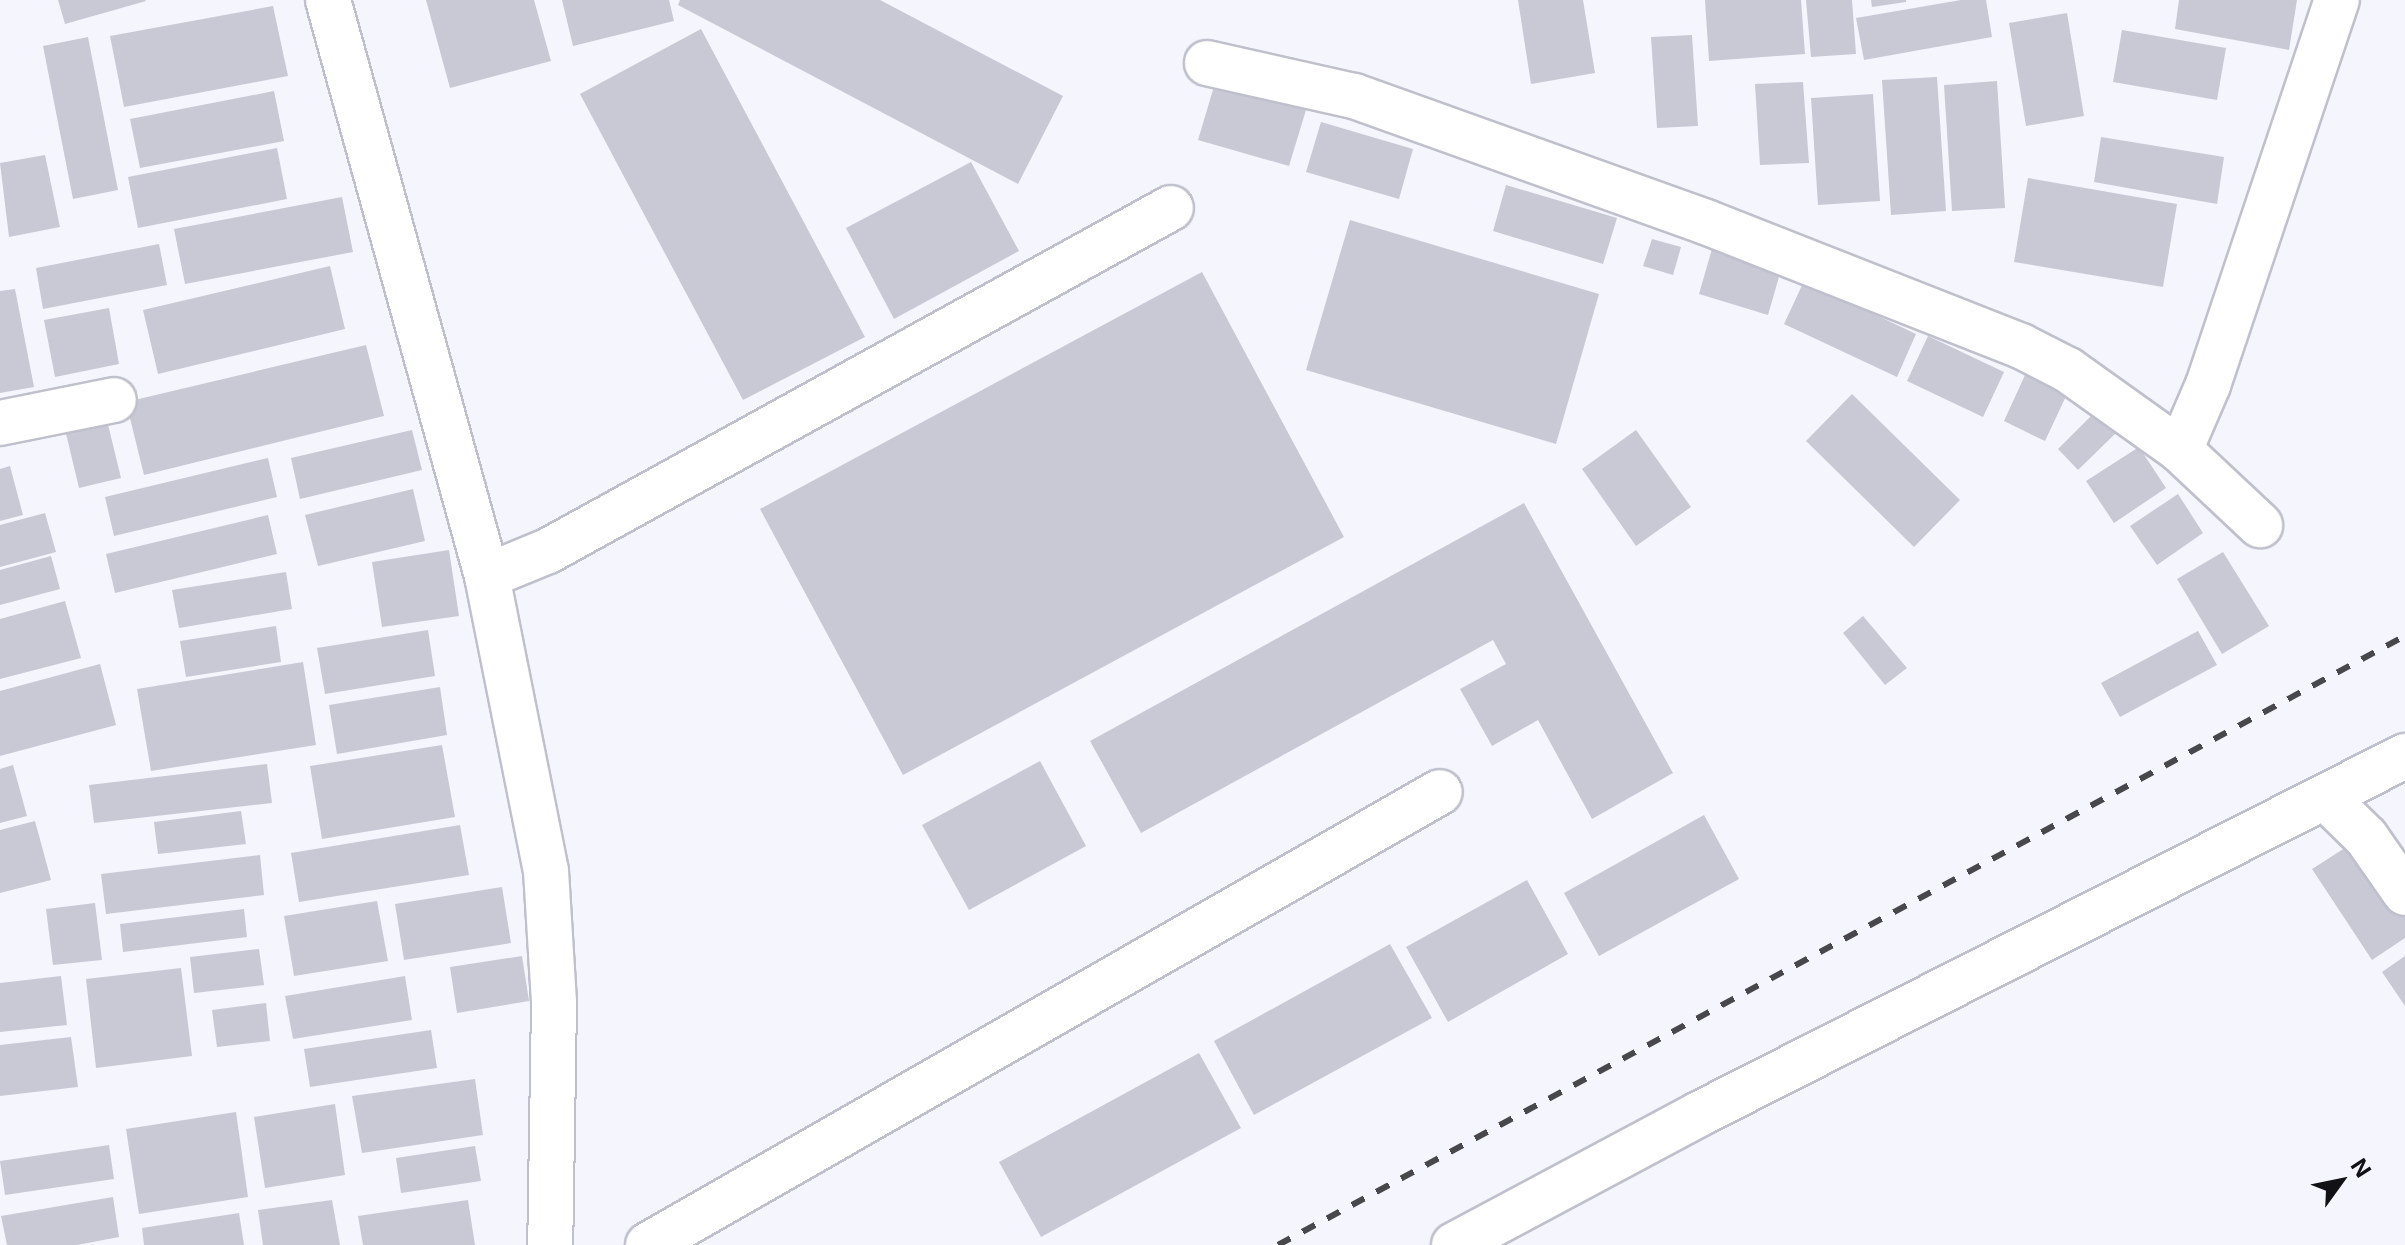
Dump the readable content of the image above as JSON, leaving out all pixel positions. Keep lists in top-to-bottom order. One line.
{"north":"top right"}
